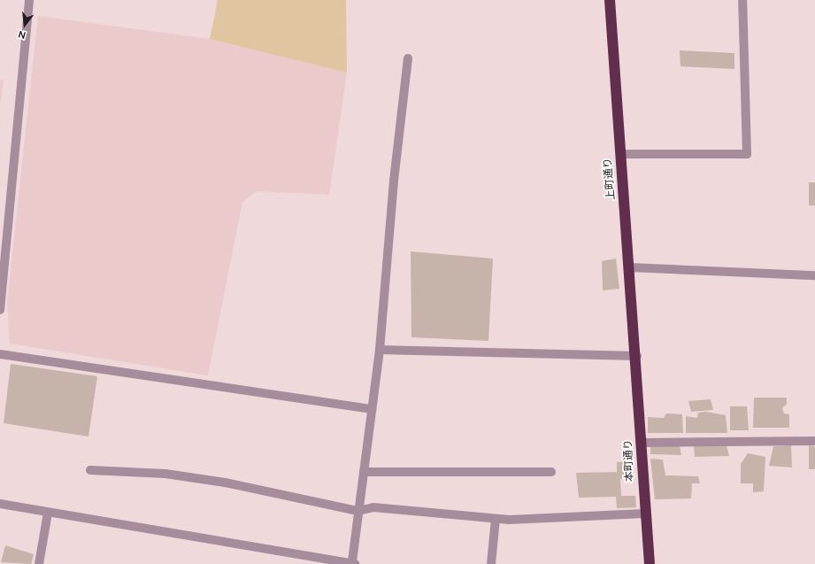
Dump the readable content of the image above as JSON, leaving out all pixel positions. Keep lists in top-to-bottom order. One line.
{"streets":{"highway":["上町通り","本町通り"]},"crossings":[["上町通り","本町通り"]],"north":"bottom"}
